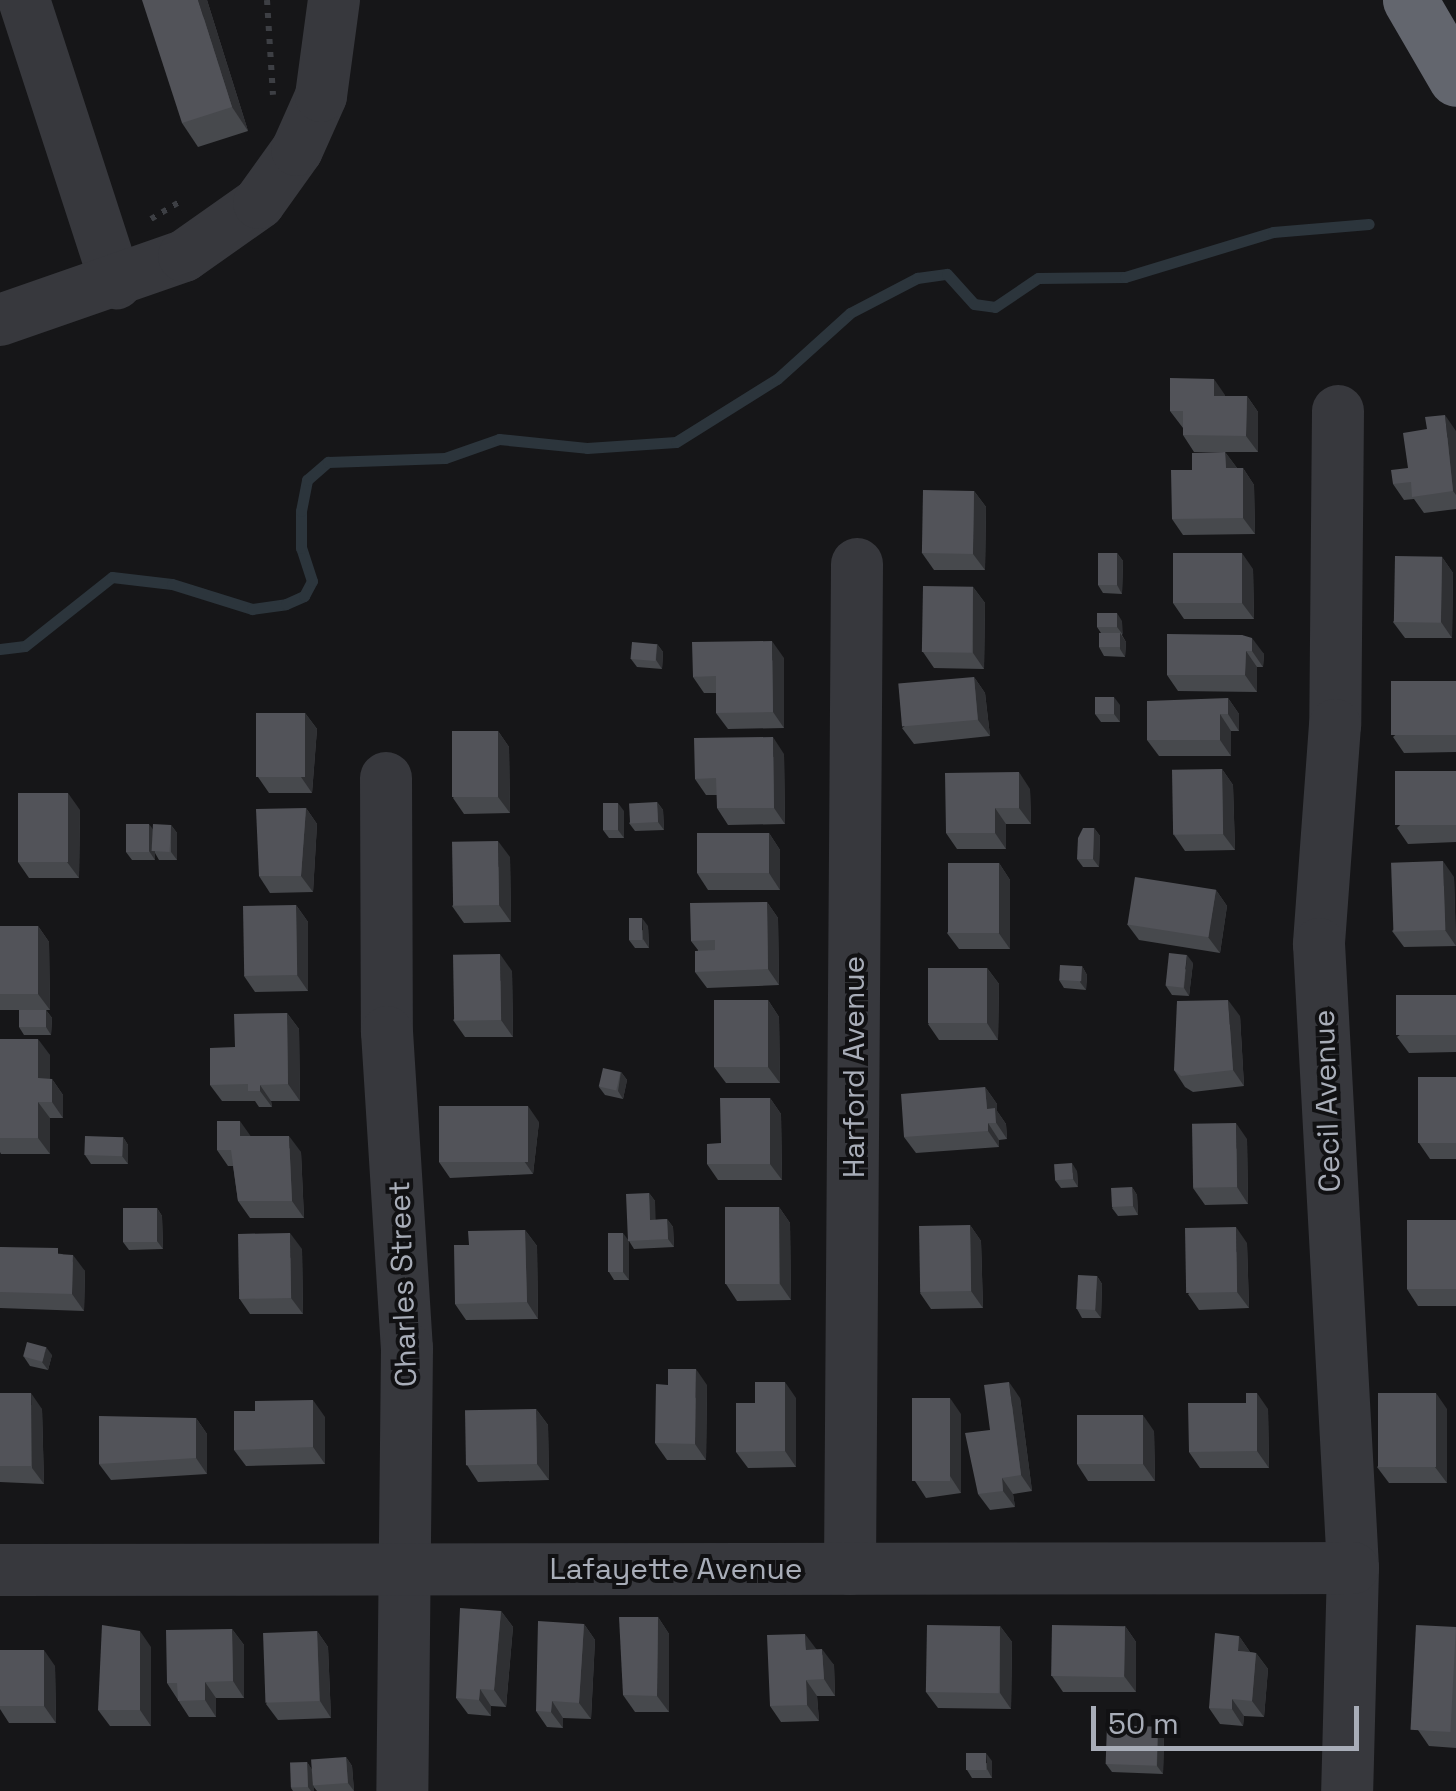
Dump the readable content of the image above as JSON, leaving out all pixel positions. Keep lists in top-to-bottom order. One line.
{"streets":{"street":["Harford Avenue","Cecil Avenue","Charles Street","Lafayette Avenue"]},"crossings":[["Harford Avenue","Lafayette Avenue"],["Cecil Avenue","Lafayette Avenue"],["Charles Street","Lafayette Avenue"]],"scale_bar":"50 m"}
